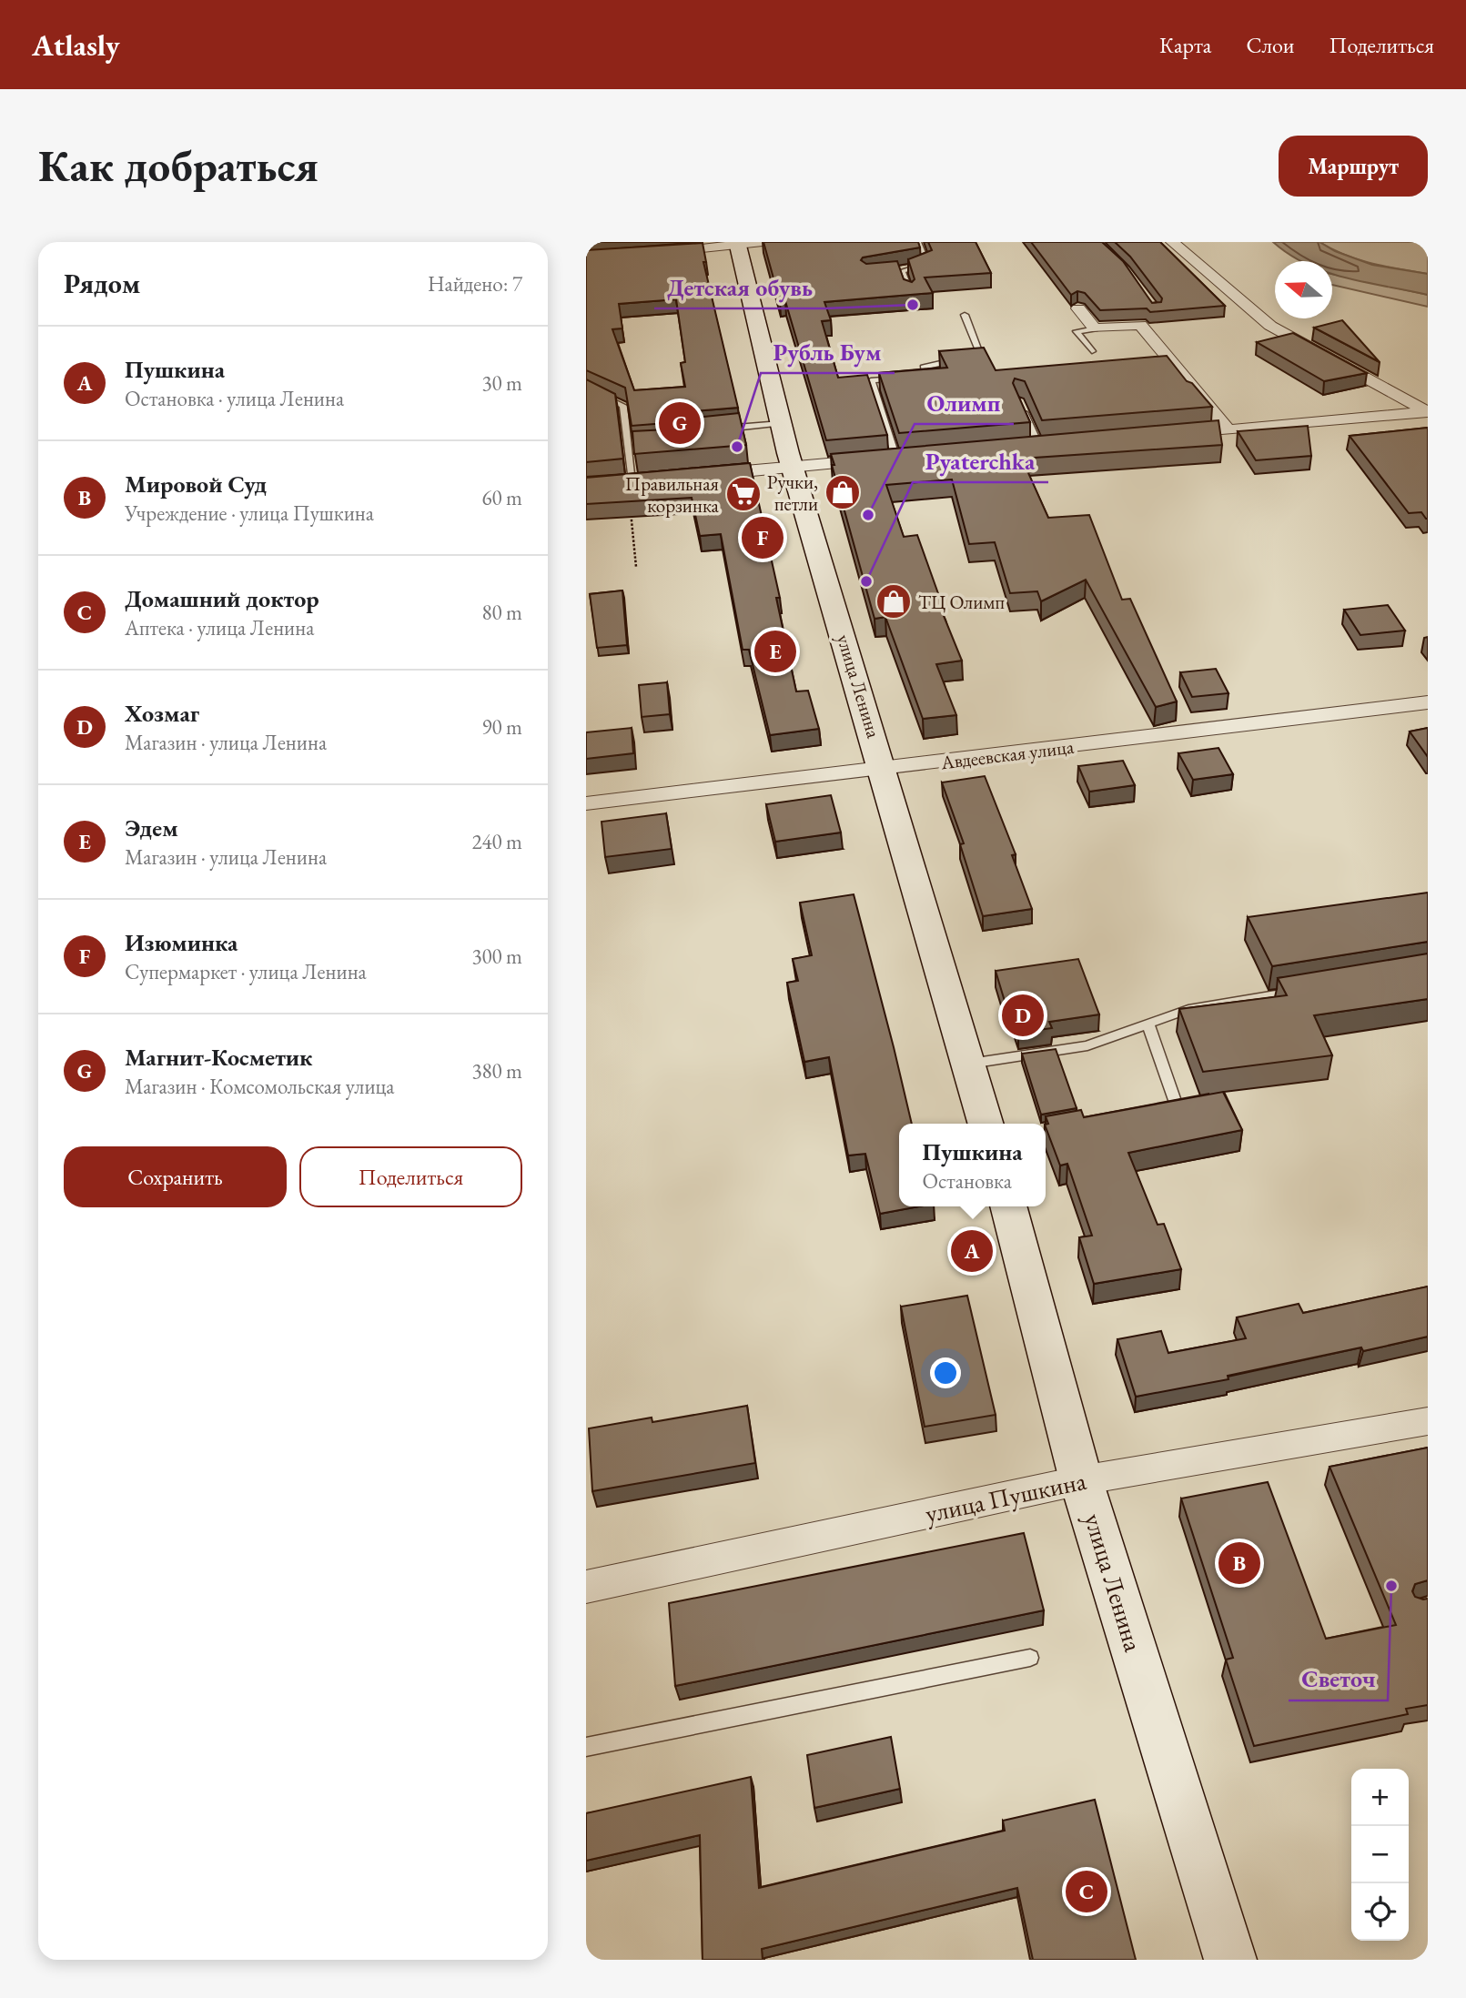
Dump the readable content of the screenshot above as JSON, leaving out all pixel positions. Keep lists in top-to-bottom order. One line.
{"streets":{"main road":["улица Ленина"],"street":["Авдеевская улица","улица Пушкина"]},"crossings":[["улица Ленина","Авдеевская улица"],["улица Ленина","улица Пушкина"]],"places":{"other":["Детская обувь","Рубль Бум","Олимп","Pyaterchka","Светоч"],"shop":["Ручки, петли","ТЦ Олимп"],"supermarket":["Правильная корзинка"]},"north":"left","page":{"header":"Atlasly","nav":["Карта","Слои","Поделиться"],"buttons":["Маршрут",["Сохранить","Поделиться"]],"title":"Как добраться","heading":["Рядом","Найдено: 7"],"list":[{"mark":"A","name":"Пушкина","note":"Остановка · улица Ленина","value":"30 m"},{"mark":"B","name":"Мировой Суд","note":"Учреждение · улица Пушкина","value":"60 m"},{"mark":"C","name":"Домашний доктор","note":"Аптека · улица Ленина","value":"80 m"},{"mark":"D","name":"Хозмаг","note":"Магазин · улица Ленина","value":"90 m"},{"mark":"E","name":"Эдем","note":"Магазин · улица Ленина","value":"240 m"},{"mark":"F","name":"Изюминка","note":"Супермаркет · улица Ленина","value":"300 m"},{"mark":"G","name":"Магнит-Косметик","note":"Магазин · Комсомольская улица","value":"380 m"}],"pins":["G","F","E","D","A","B","C"],"popup":["Пушкина","Остановка"],"map_buttons":["+","−"]}}
